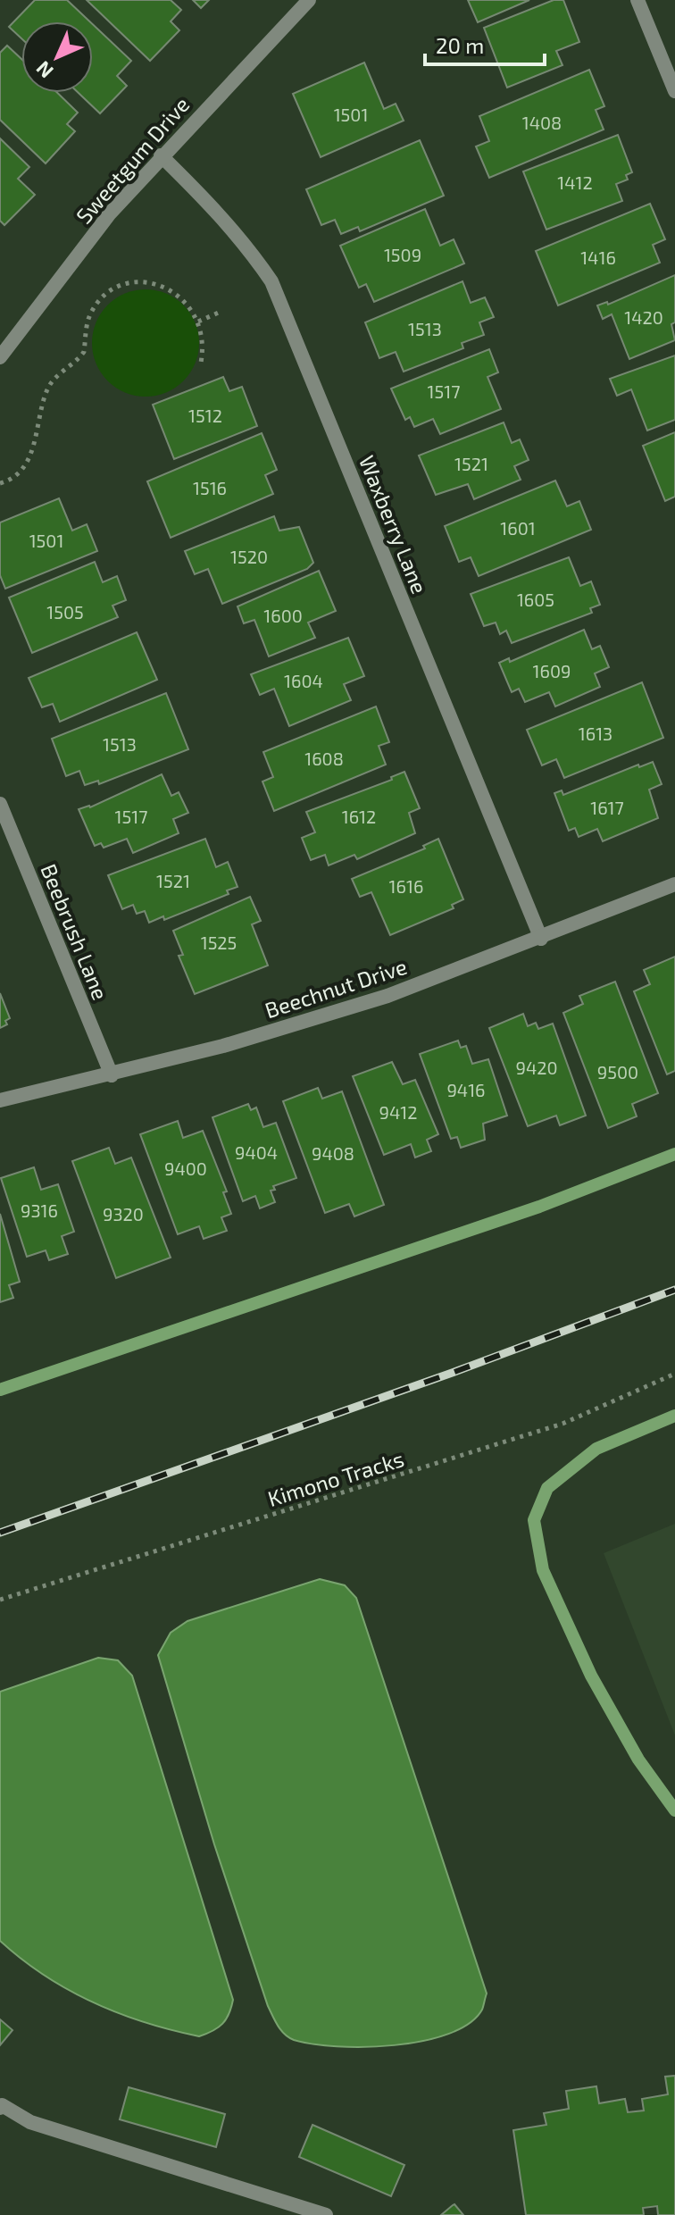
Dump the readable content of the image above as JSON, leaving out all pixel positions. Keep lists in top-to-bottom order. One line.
{"streets":{"street":["Sweetgum Drive","Waxberry Lane","Beebrush Lane","Beechnut Drive"],"path":["Kimono Tracks"]},"crossings":[["Sweetgum Drive","Waxberry Lane"],["Waxberry Lane","Beechnut Drive"],["Beebrush Lane","Beechnut Drive"]],"house_numbers":["1501","1408","1412","1509","1416","1420","1513","1517","1512","1521","1516","1601","1501","1520","1605","1505","1600","1609","1604","1613","1513","1608","1617","1517","1612","1521","1616","1525","9420","9500","9416","9412","9404","9408","9400","9316","9320"],"scale_bar":"20 m","north":"bottom left"}
